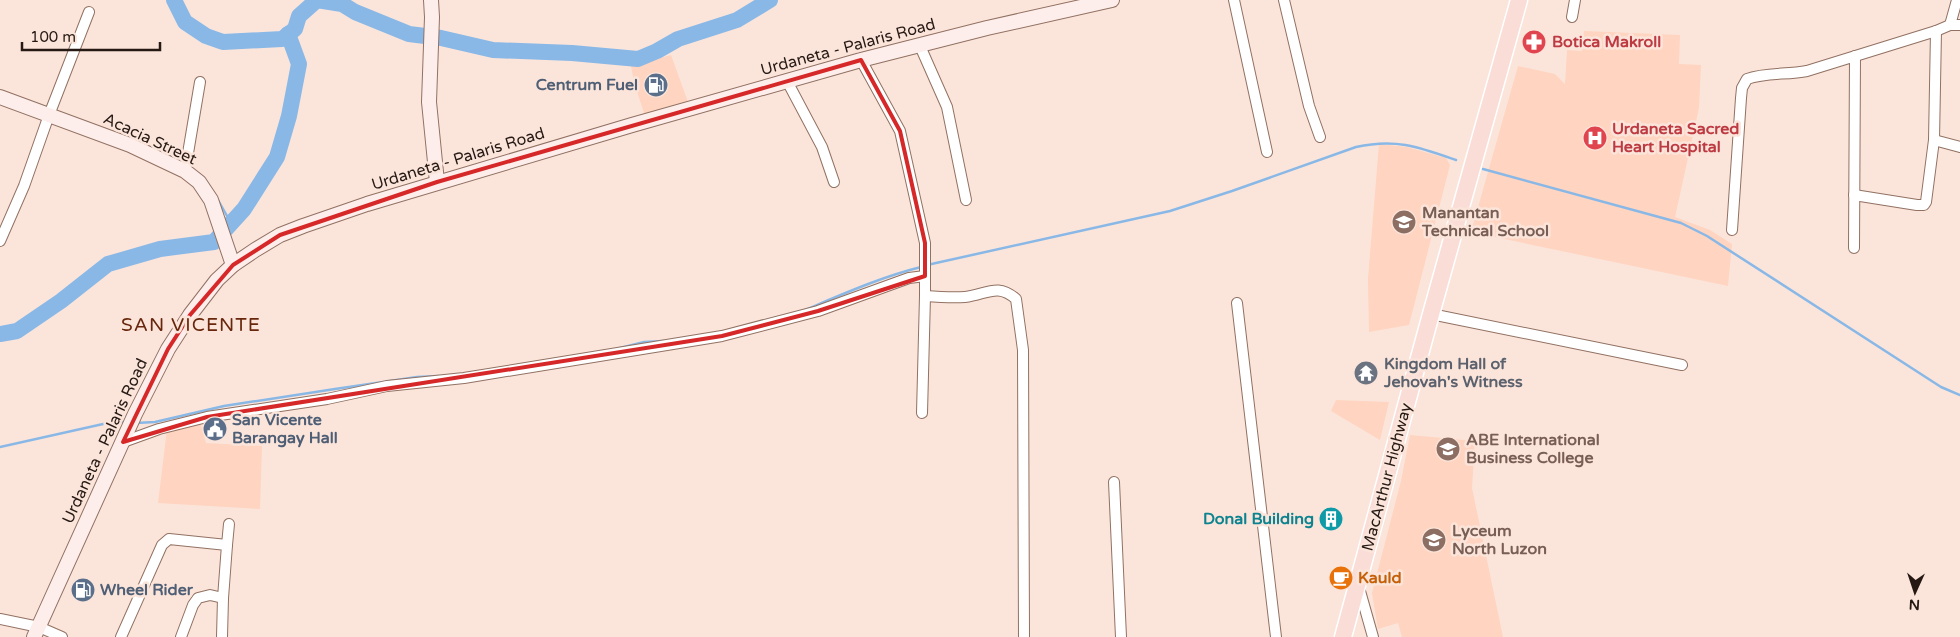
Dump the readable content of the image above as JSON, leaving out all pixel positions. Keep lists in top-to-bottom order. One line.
{"streets":{"main road":["Urdaneta - Palaris Road","Acacia Street","MacArthur Highway"]},"crossings":[["Urdaneta - Palaris Road","Acacia Street"]],"districts":["SAN VICENTE"],"places":{"pharmacy":["Botica Makroll"],"fuel station":["Centrum Fuel","Wheel Rider"],"hospital":["Urdaneta Sacred Heart Hospital"],"school or university":["Manantan Technical School","ABE International Business College","Lyceum North Luzon"],"temple":["Kingdom Hall of Jehovah's Witness"],"public building":["San Vicente Barangay Hall"],"building":["Donal Building"],"cafe":["Kauld"]},"scale_bar":"100 m","north":"bottom"}
